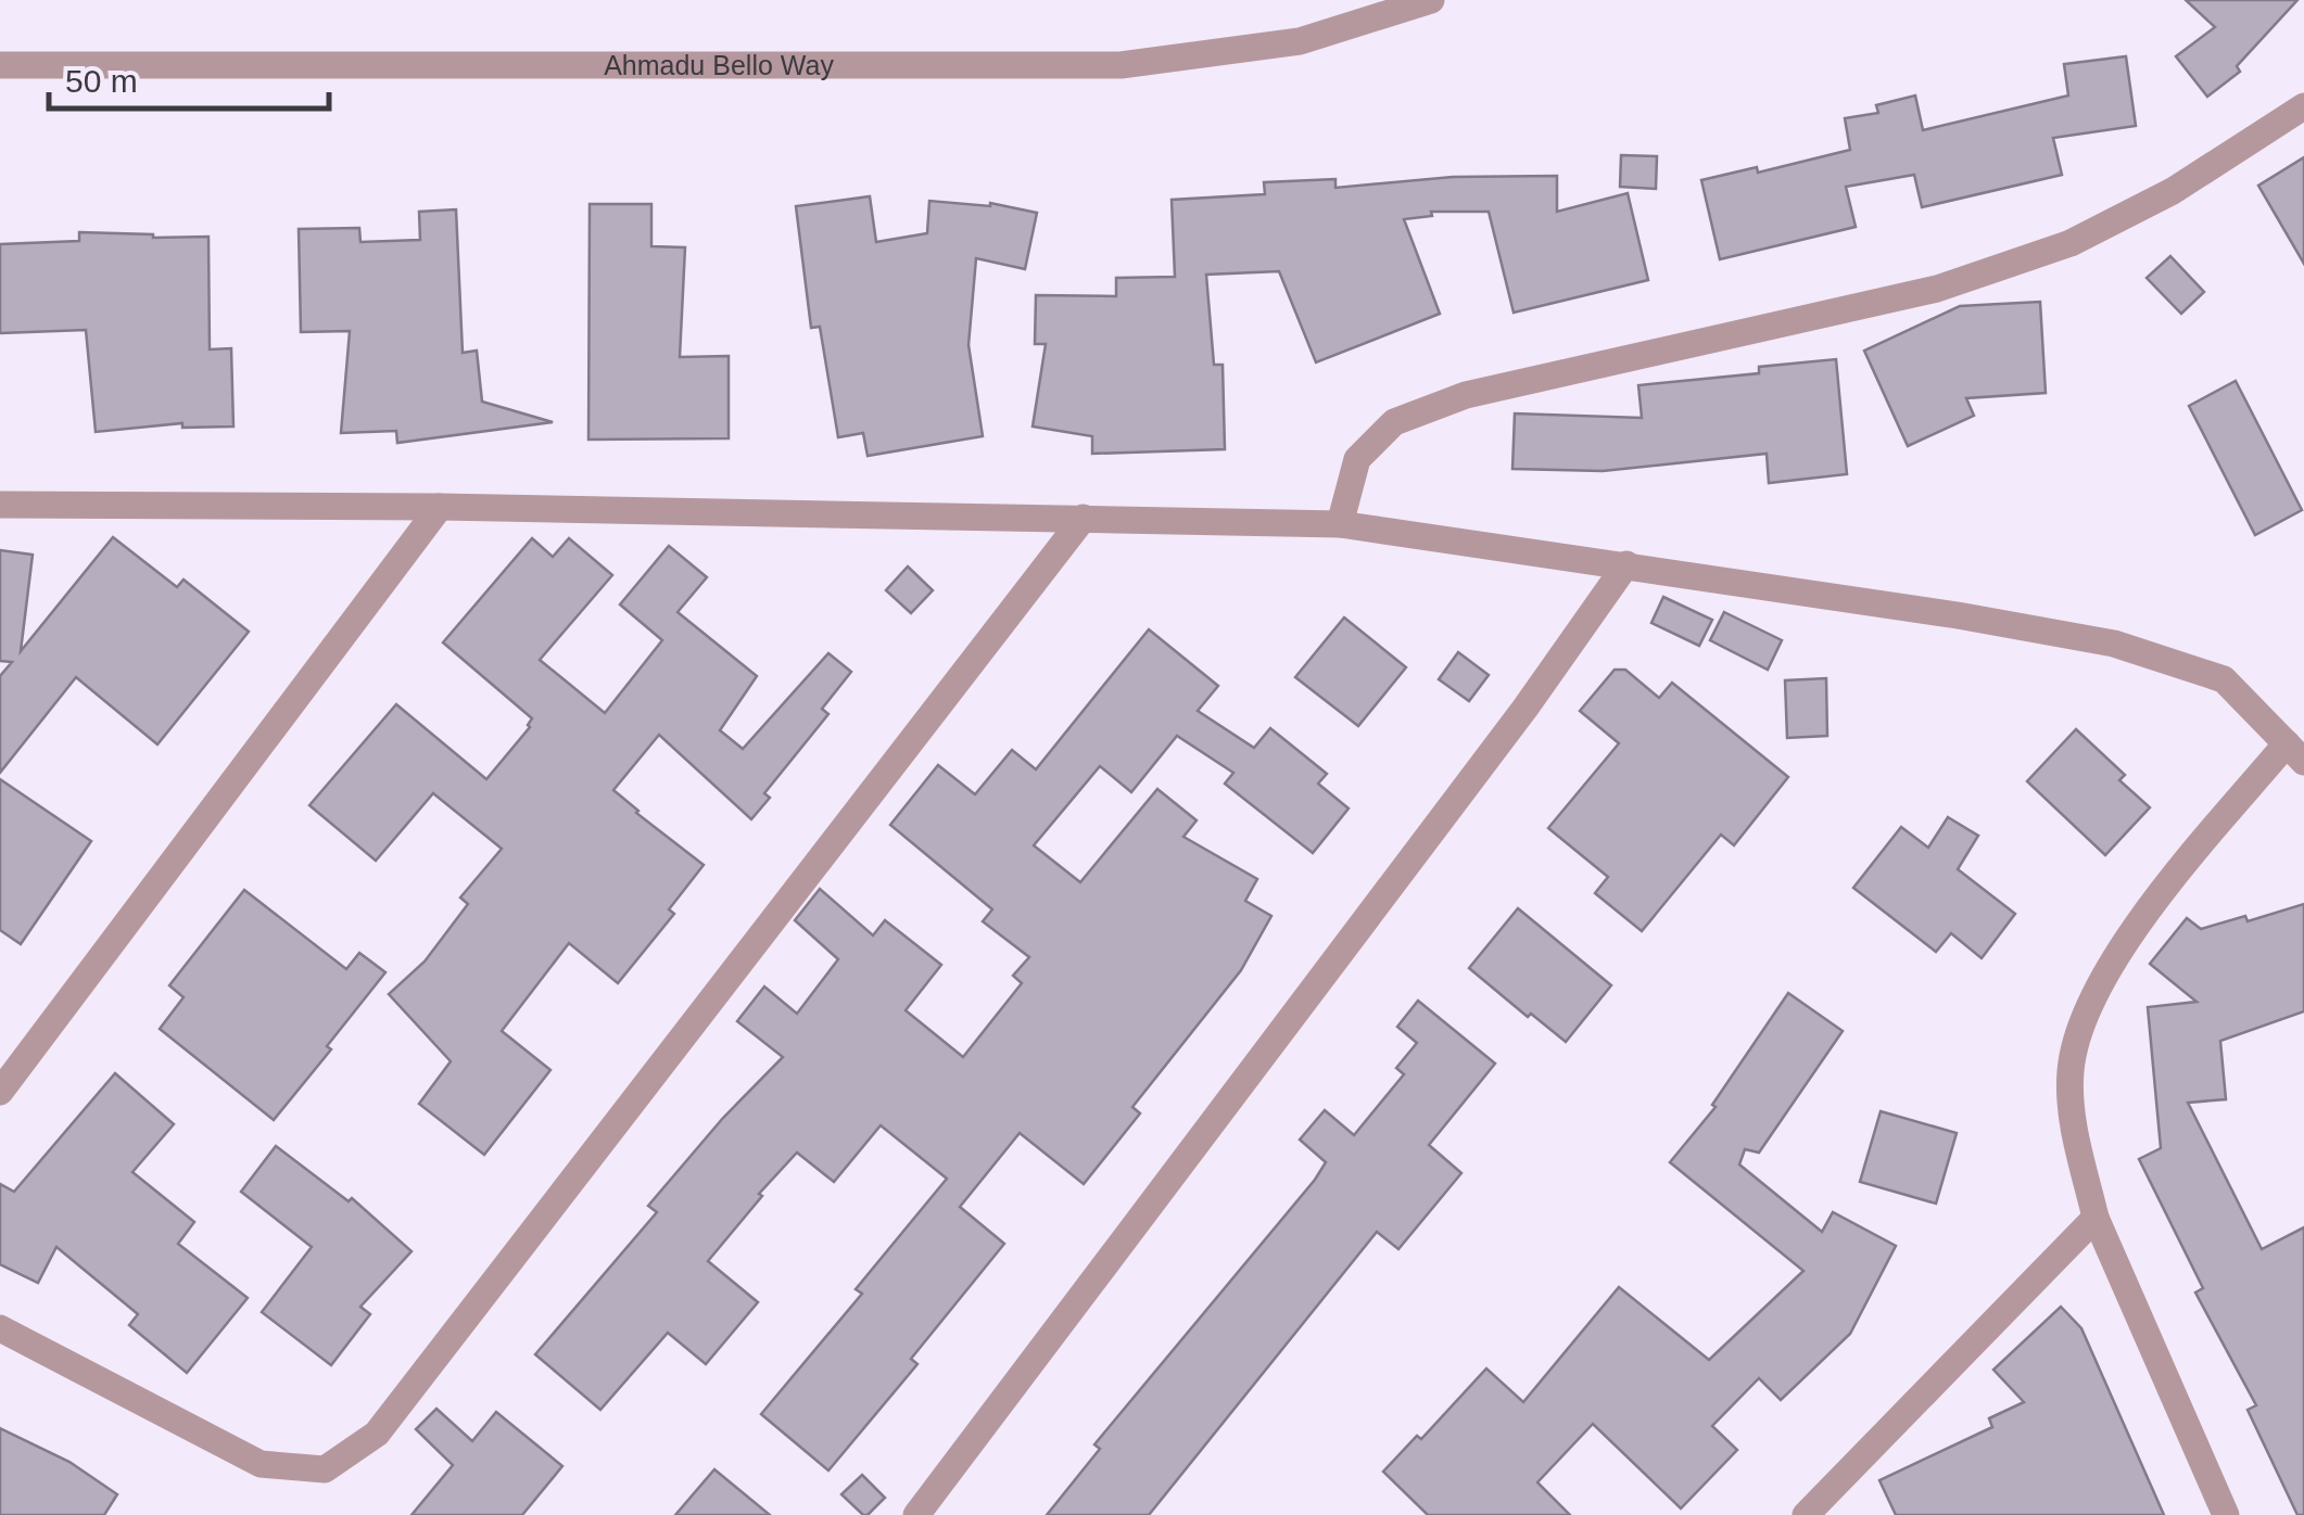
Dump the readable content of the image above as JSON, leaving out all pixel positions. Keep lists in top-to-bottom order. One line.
{"streets":{"street":["Ahmadu Bello Way"]},"scale_bar":"50 m"}
